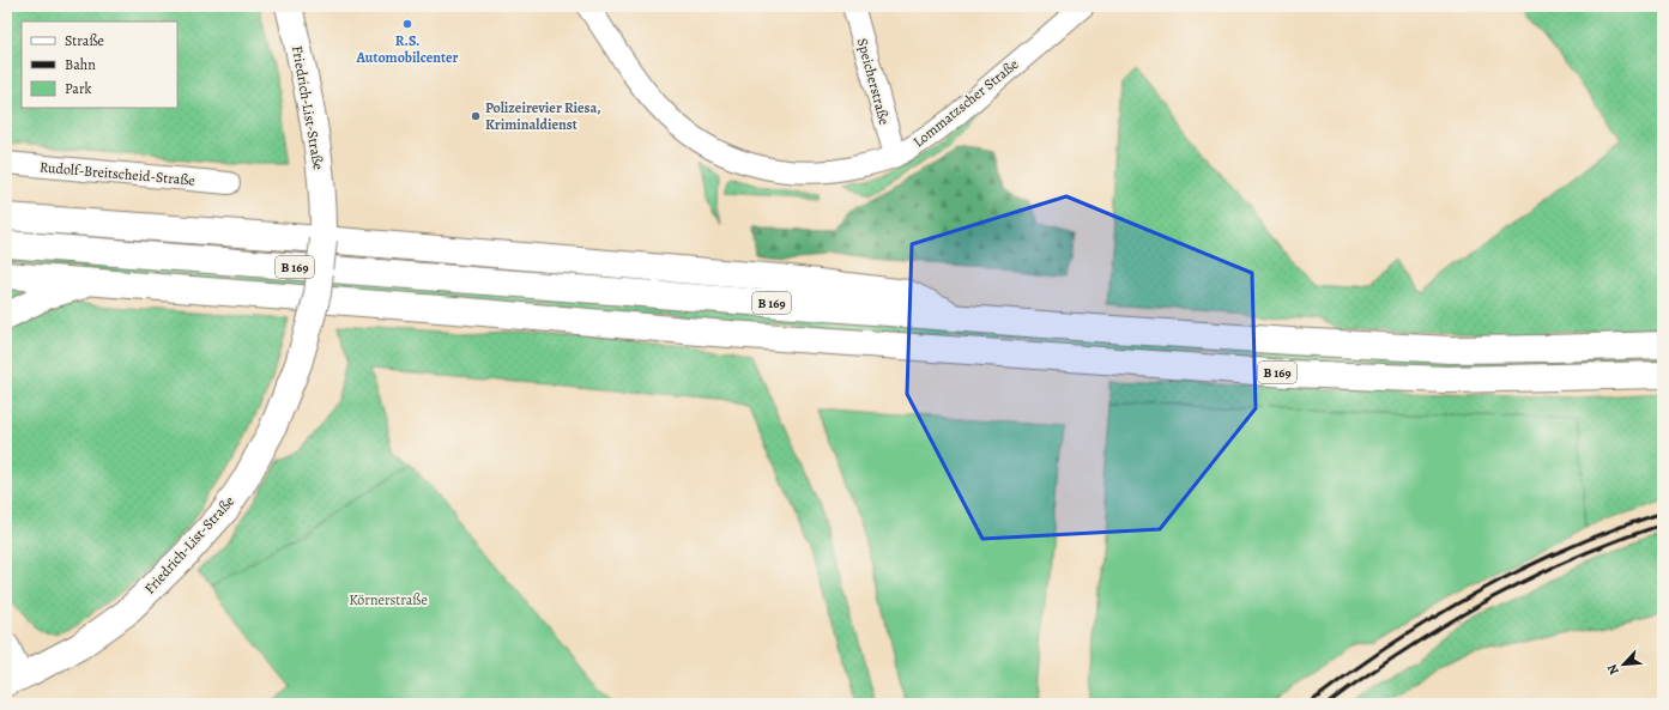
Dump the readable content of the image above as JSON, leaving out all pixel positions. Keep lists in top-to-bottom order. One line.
{"streets":{"main road":["Friedrich-List-Straße","B 169"],"street":["Speicherstraße","Lommatzscher Straße","Rudolf-Breitscheid-Straße"]},"crossings":[["Speicherstraße","Lommatzscher Straße"]],"parks":["Körnerstraße"],"places":["R.S. Automobilcenter","Polizeirevier Riesa, Kriminaldienst"],"legend":["Straße","Bahn","Park"],"north":"bottom left"}
